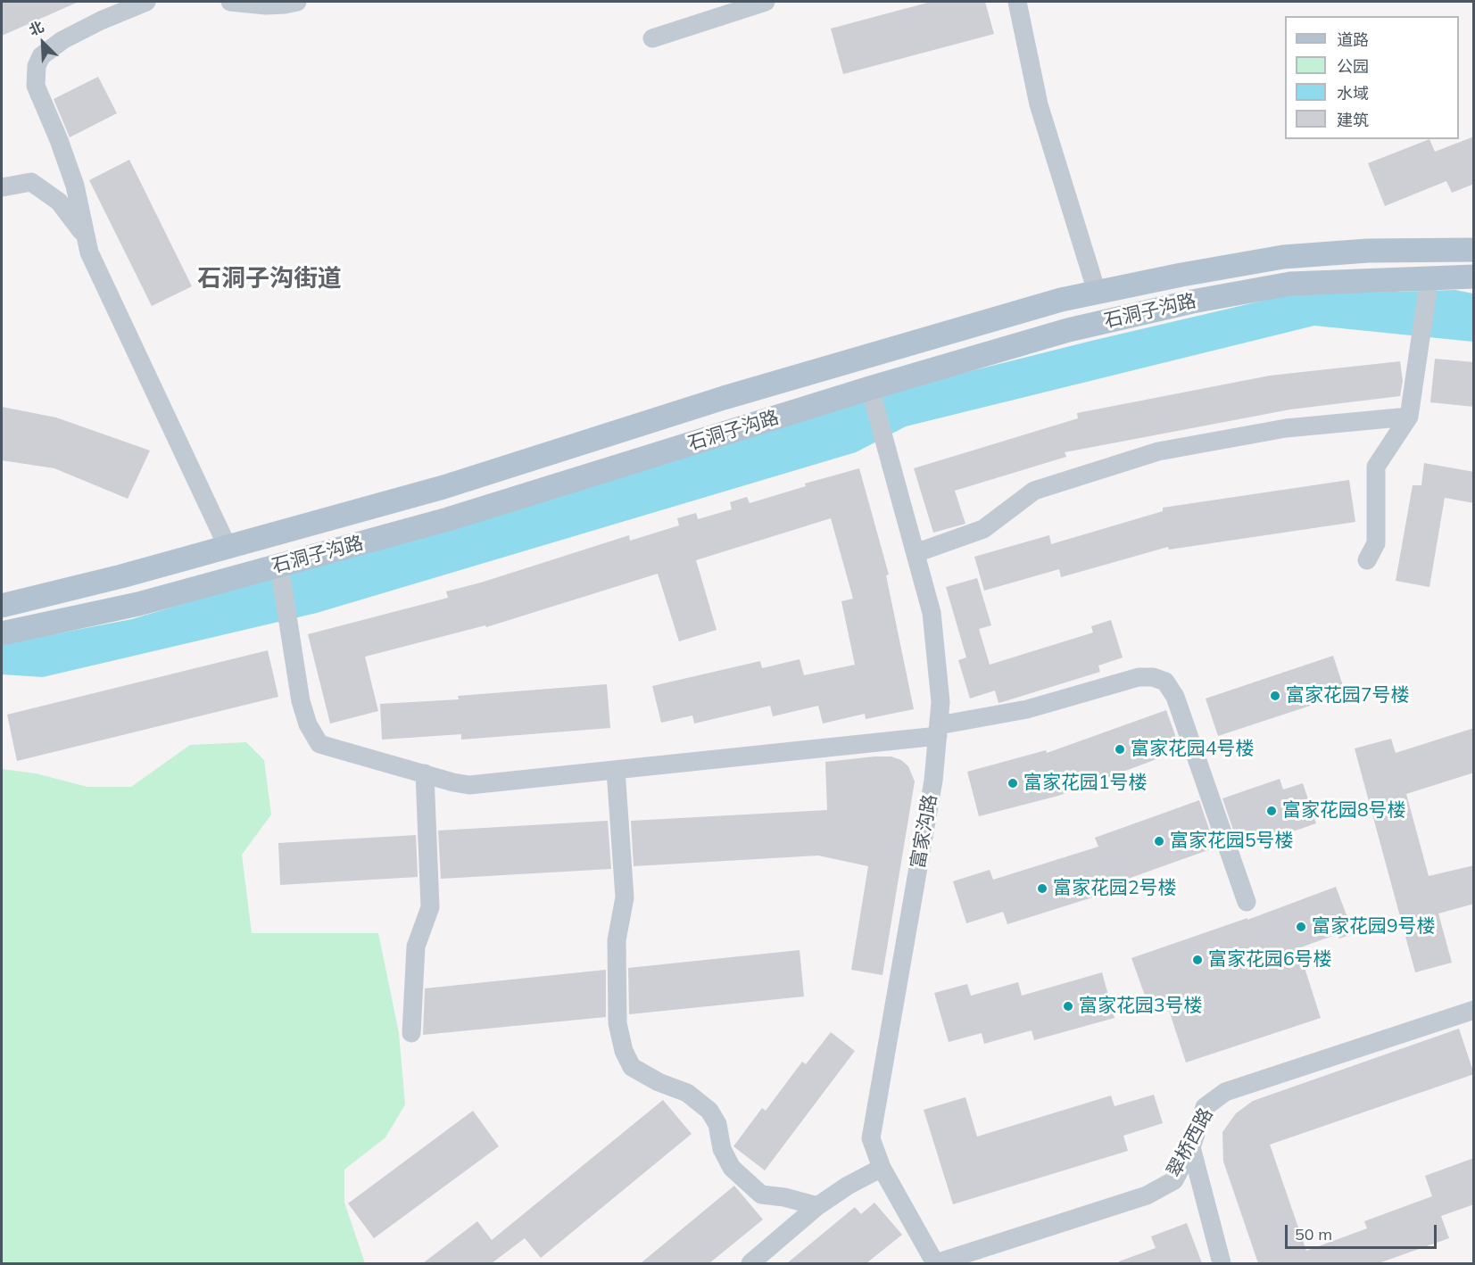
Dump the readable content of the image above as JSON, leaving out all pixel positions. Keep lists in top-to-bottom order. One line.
{"streets":{"main road":["石洞子沟路"],"street":["富家沟路","翠桥西路"]},"crossings":[["石洞子沟路","富家沟路"],["富家沟路","翠桥西路"]],"districts":["石洞子沟街道"],"places":["富家花园7号楼","富家花园4号楼","富家花园1号楼","富家花园8号楼","富家花园5号楼","富家花园2号楼","富家花园9号楼","富家花园6号楼","富家花园3号楼"],"legend":["道路","公园","水域","建筑"],"scale_bar":"50 m","north":"top left"}
